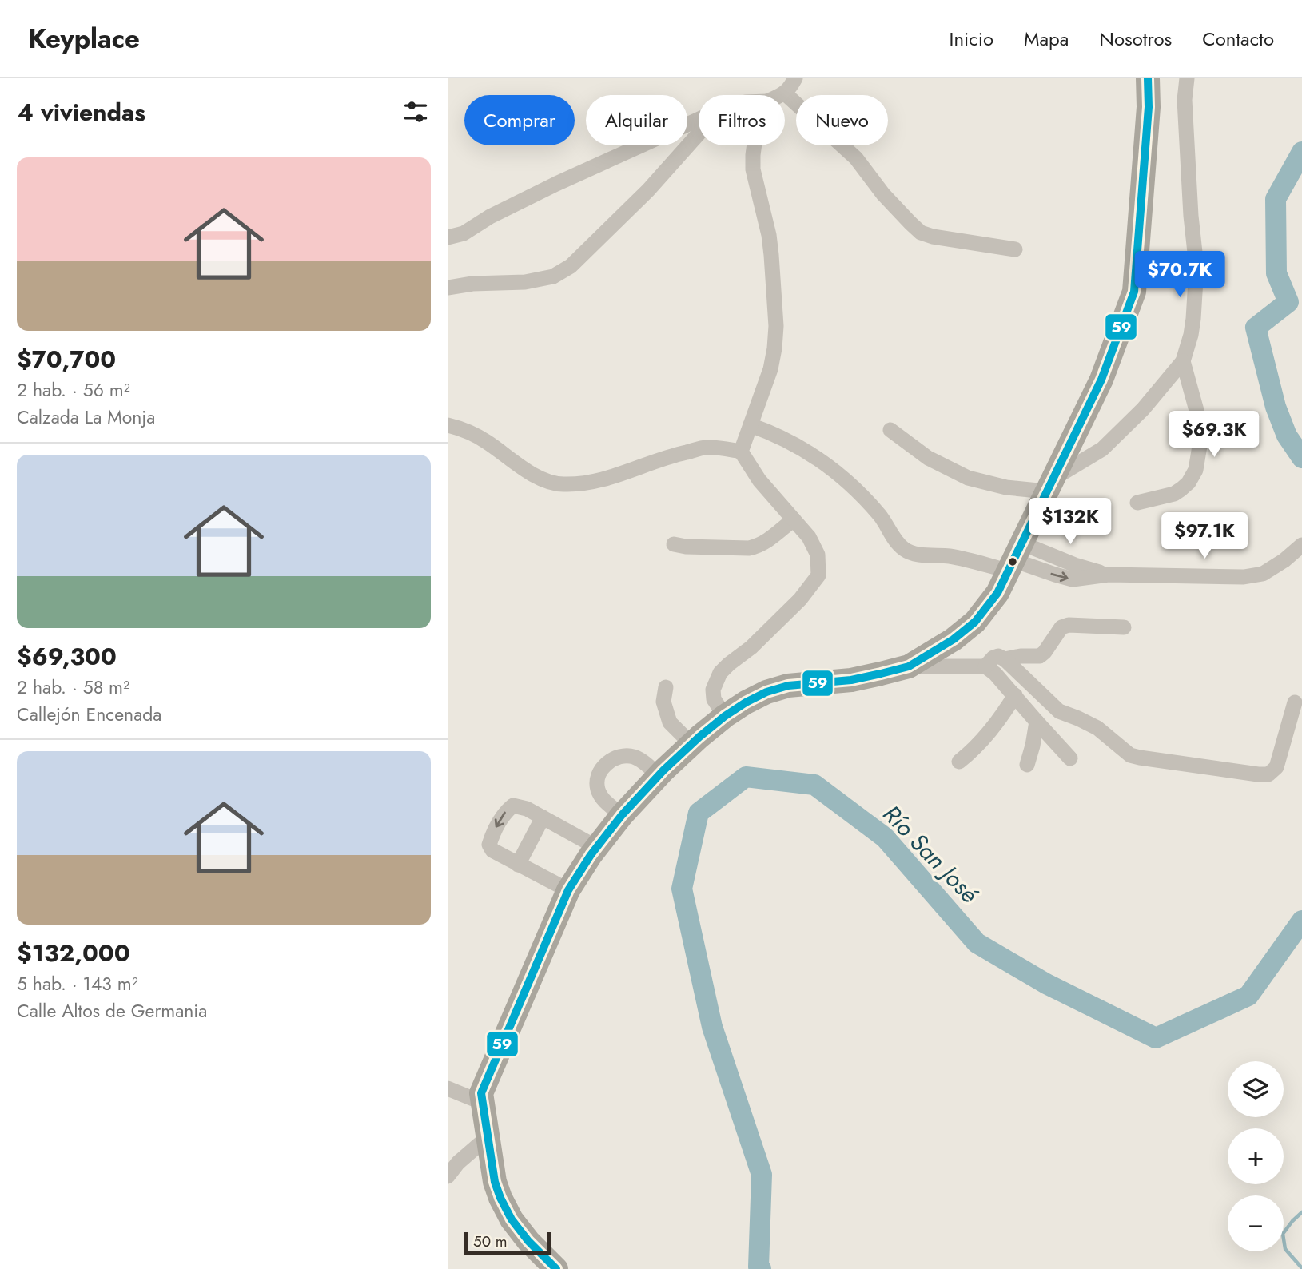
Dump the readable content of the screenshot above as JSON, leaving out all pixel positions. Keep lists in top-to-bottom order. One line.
{"water":["Río San José"],"lines":["transit line 59"],"scale_bar":"50 m","page":{"header":"Keyplace","nav":["Inicio","Mapa","Nosotros","Contacto"],"heading":"4 viviendas","chip":["Comprar","Alquilar","Filtros","Nuevo"],"list":[{"name":"$70,700","note":"2 hab. · 56 m² · Calzada La Monja"},{"name":"$69,300","note":"2 hab. · 58 m² · Callejón Encenada"},{"name":"$132,000","note":"5 hab. · 143 m² · Calle Altos de Germania"}],"price":["$70.7K","$69.3K","$132K","$97.1K"],"map_buttons":["+","−"],"scale":"50 m"}}
